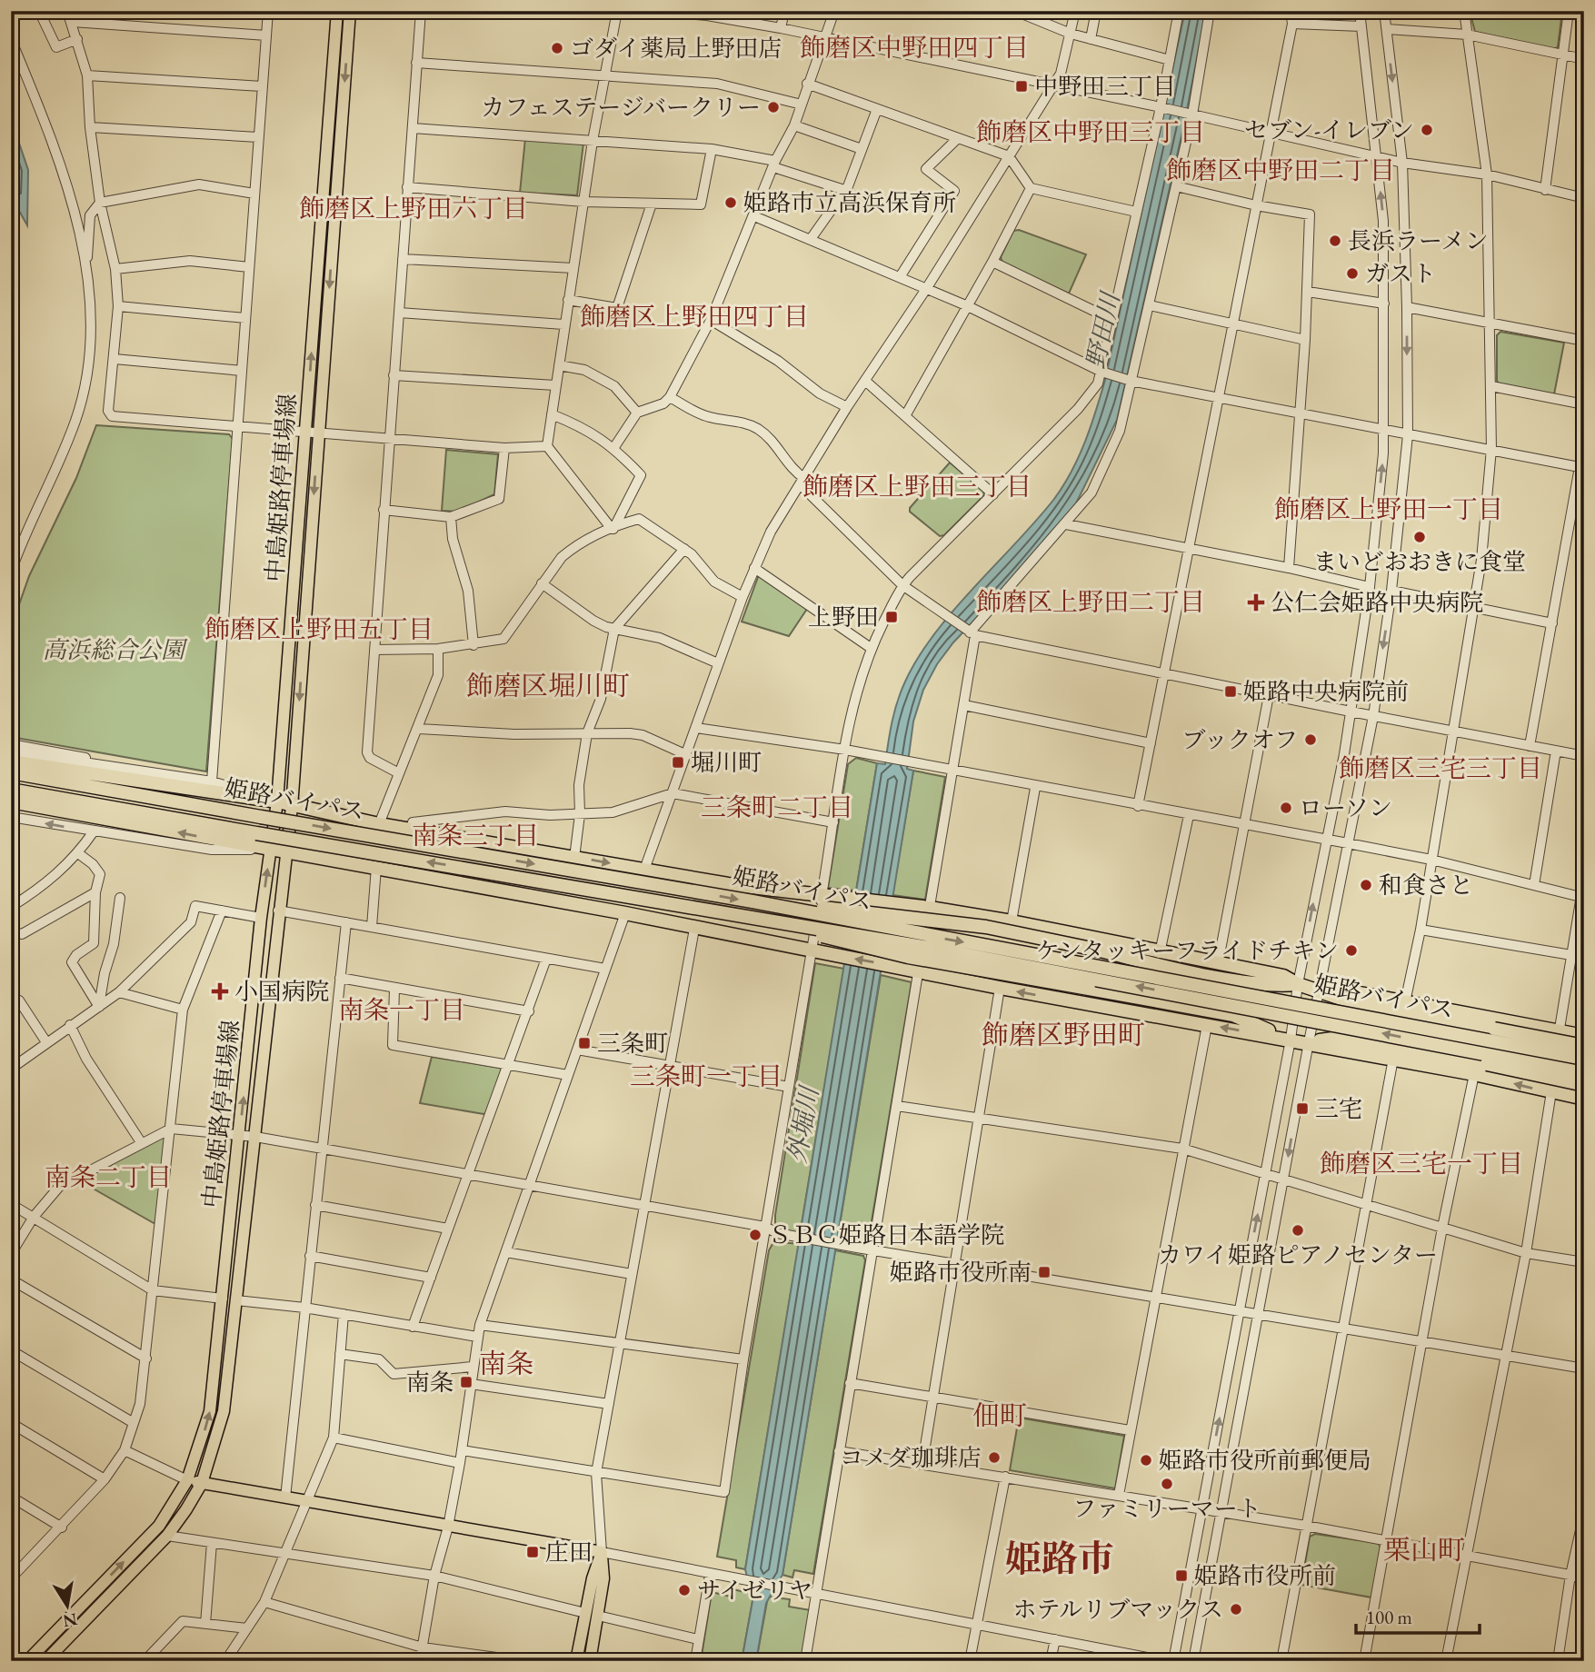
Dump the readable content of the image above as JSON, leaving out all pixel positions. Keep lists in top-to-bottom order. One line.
{"streets":{"highway":["姫路バイパス"],"main road":["中島姫路停車場線"]},"districts":["飾磨区中野田四丁目","飾磨区中野田三丁目","飾磨区中野田二丁目","飾磨区上野田六丁目","飾磨区上野田四丁目","飾磨区上野田三丁目","飾磨区上野田一丁目","飾磨区上野田二丁目","飾磨区上野田五丁目","飾磨区堀川町","飾磨区三宅三丁目","三条町二丁目","南条三丁目","南条一丁目","飾磨区野田町","三条町一丁目","飾磨区三宅一丁目","南条二丁目","南条","佃町","栗山町","姫路市"],"water":["野田川","外堀川"],"parks":["高浜総合公園"],"places":{"other":["ゴダイ薬局上野田店","カフェステージバークリー","セブン-イレブン","姫路市立高浜保育所","長浜ラーメン","ガスト","まいどおおきに食堂","ブックオフ","ローソン","和食さと","ケンタッキーフライドチキン","カワイ姫路ピアノセンター","ＳＢＣ姫路日本語学院","コメダ珈琲店","姫路市役所前郵便局","ファミリーマート","サイゼリヤ","ホテルリブマックス"],"transit":["中野田三丁目","上野田","姫路中央病院前","堀川町","三条町","三宅","姫路市役所南","南条","庄田","姫路市役所前"],"health":["公仁会姫路中央病院","小国病院"]},"scale_bar":"100 m","north":"bottom"}
